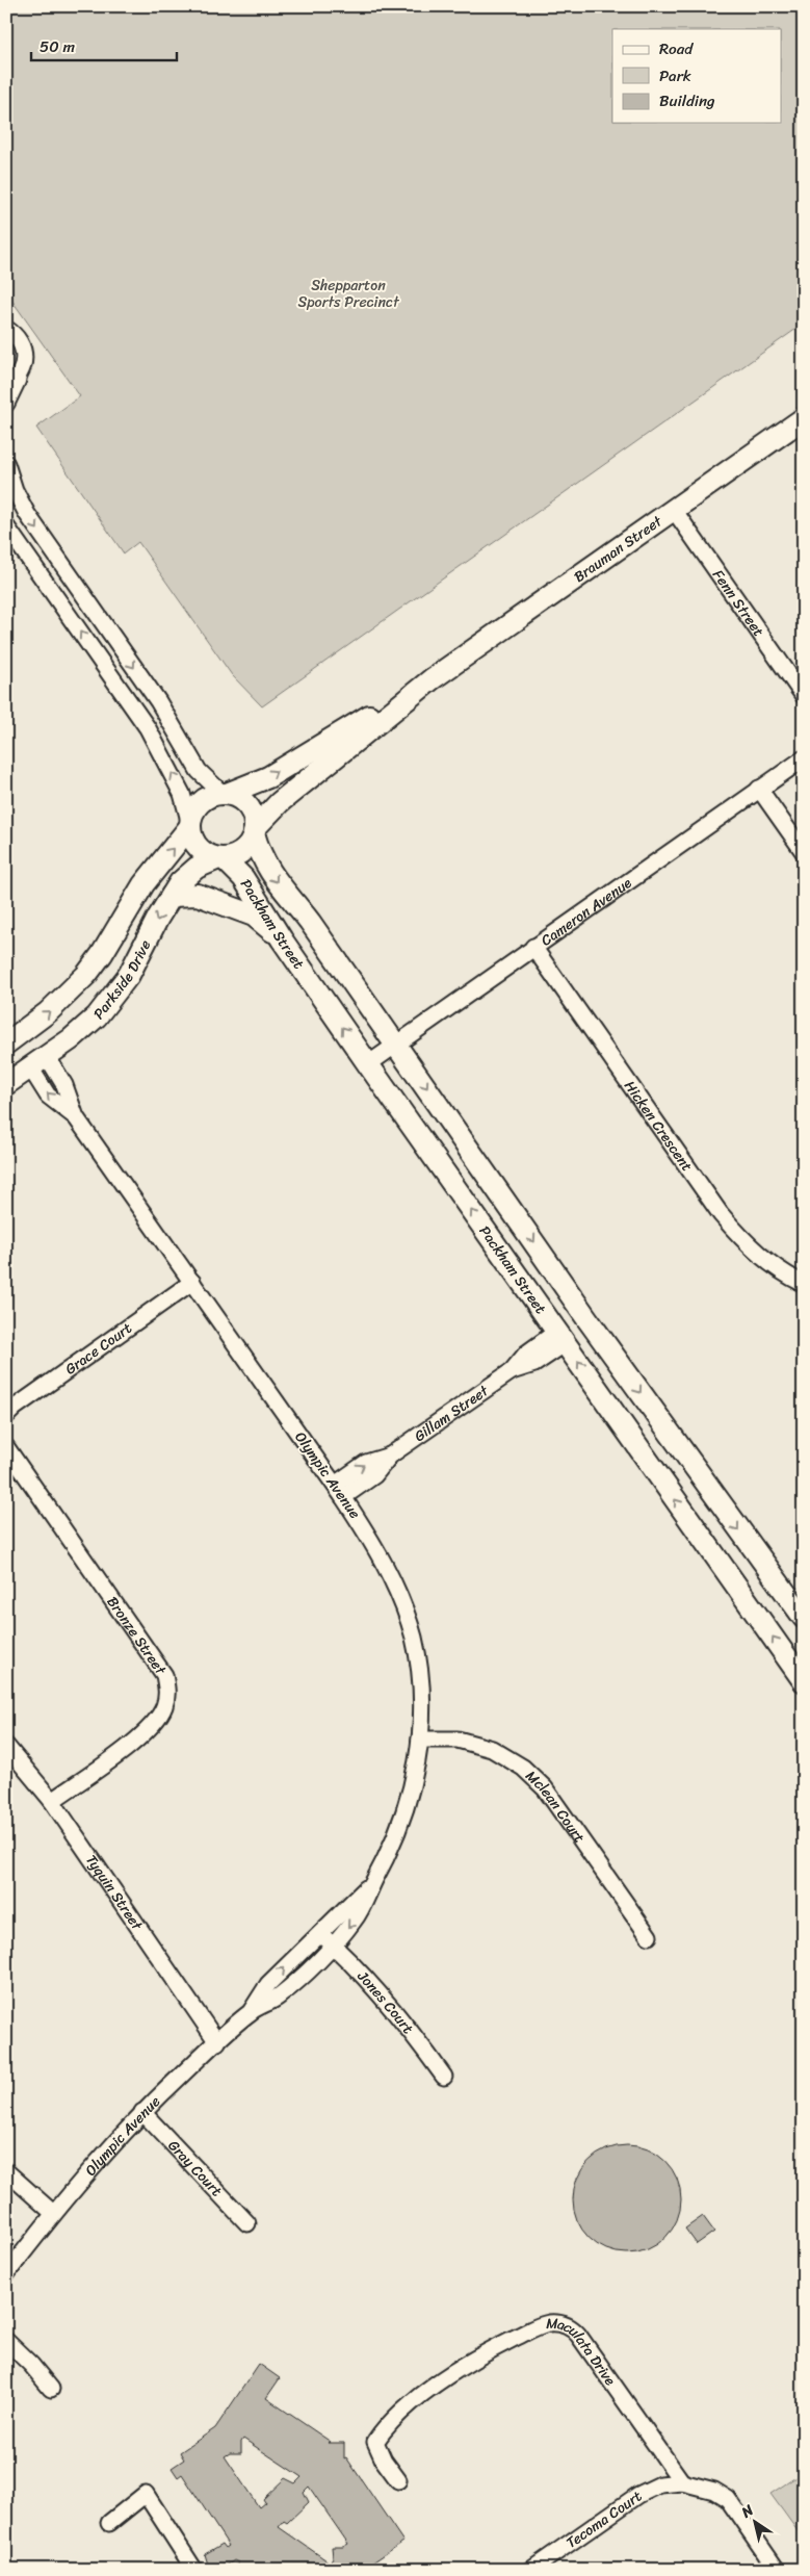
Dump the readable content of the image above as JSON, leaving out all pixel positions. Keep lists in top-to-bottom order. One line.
{"streets":{"street":["Brauman Street","Fenn Street","Cameron Avenue","Packham Street","Parkside Drive","Hicken Crescent","Grace Court","Gillam Street","Olympic Avenue","Bronze Street","Mclean Court","Tyquin Street","Jones Court","Gray Court","Maculata Drive","Tecoma Court"]},"crossings":[["Brauman Street","Fenn Street"],["Brauman Street","Packham Street"],["Brauman Street","Parkside Drive"],["Cameron Avenue","Packham Street"],["Cameron Avenue","Hicken Crescent"],["Packham Street","Parkside Drive"],["Packham Street","Gillam Street"],["Parkside Drive","Olympic Avenue"],["Grace Court","Olympic Avenue"],["Gillam Street","Olympic Avenue"],["Olympic Avenue","Mclean Court"],["Olympic Avenue","Tyquin Street"],["Olympic Avenue","Jones Court"],["Olympic Avenue","Gray Court"],["Bronze Street","Tyquin Street"],["Maculata Drive","Tecoma Court"]],"parks":["Shepparton Sports Precinct"],"legend":["Road","Park","Building"],"scale_bar":"50 m","north":"top left"}
